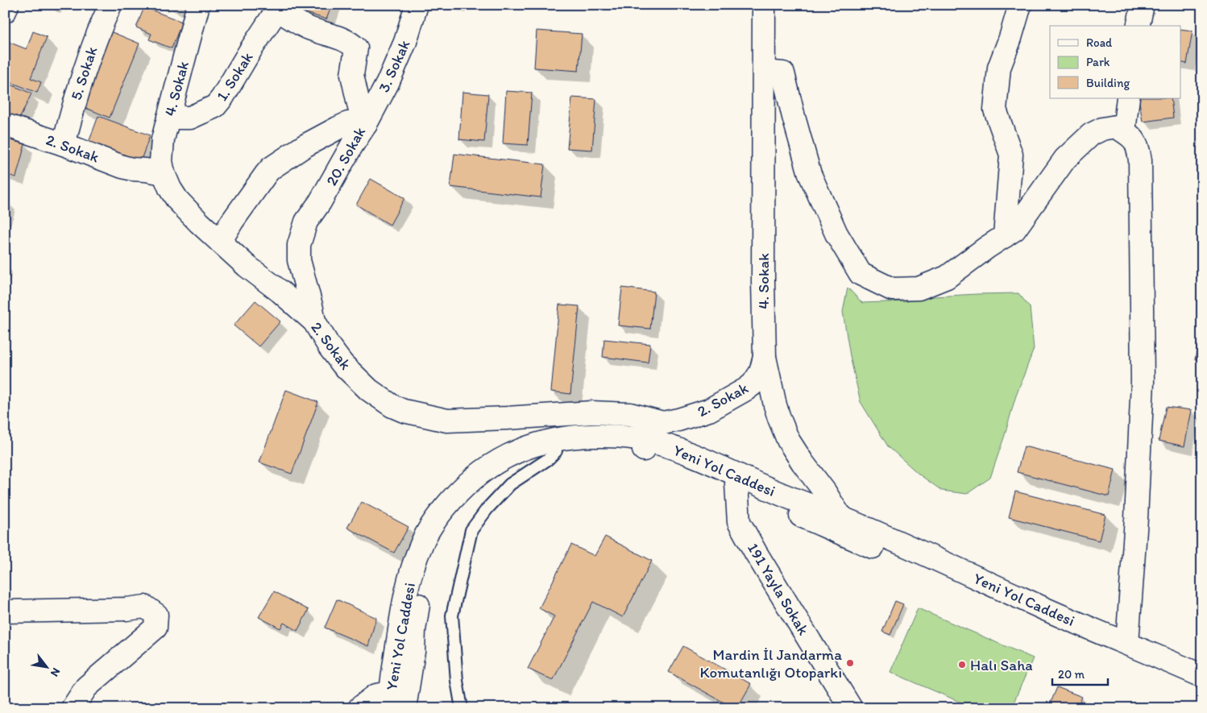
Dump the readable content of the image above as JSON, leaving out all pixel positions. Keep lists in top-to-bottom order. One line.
{"streets":{"street":["3. Sokak","5. Sokak","1. Sokak","4. Sokak","2. Sokak","20. Sokak","Yeni Yol Caddesi","191 Yayla Sokak"]},"crossings":[["3. Sokak","20. Sokak"],["5. Sokak","2. Sokak"],["1. Sokak","4. Sokak"],["1. Sokak","20. Sokak"],["4. Sokak","2. Sokak"],["4. Sokak","Yeni Yol Caddesi"],["2. Sokak","20. Sokak"],["2. Sokak","Yeni Yol Caddesi"],["Yeni Yol Caddesi","191 Yayla Sokak"]],"places":["Mardin İl Jandarma Komutanlığı Otoparkı","Halı Saha"],"legend":["Road","Park","Building"],"scale_bar":"20 m","north":"bottom right"}
